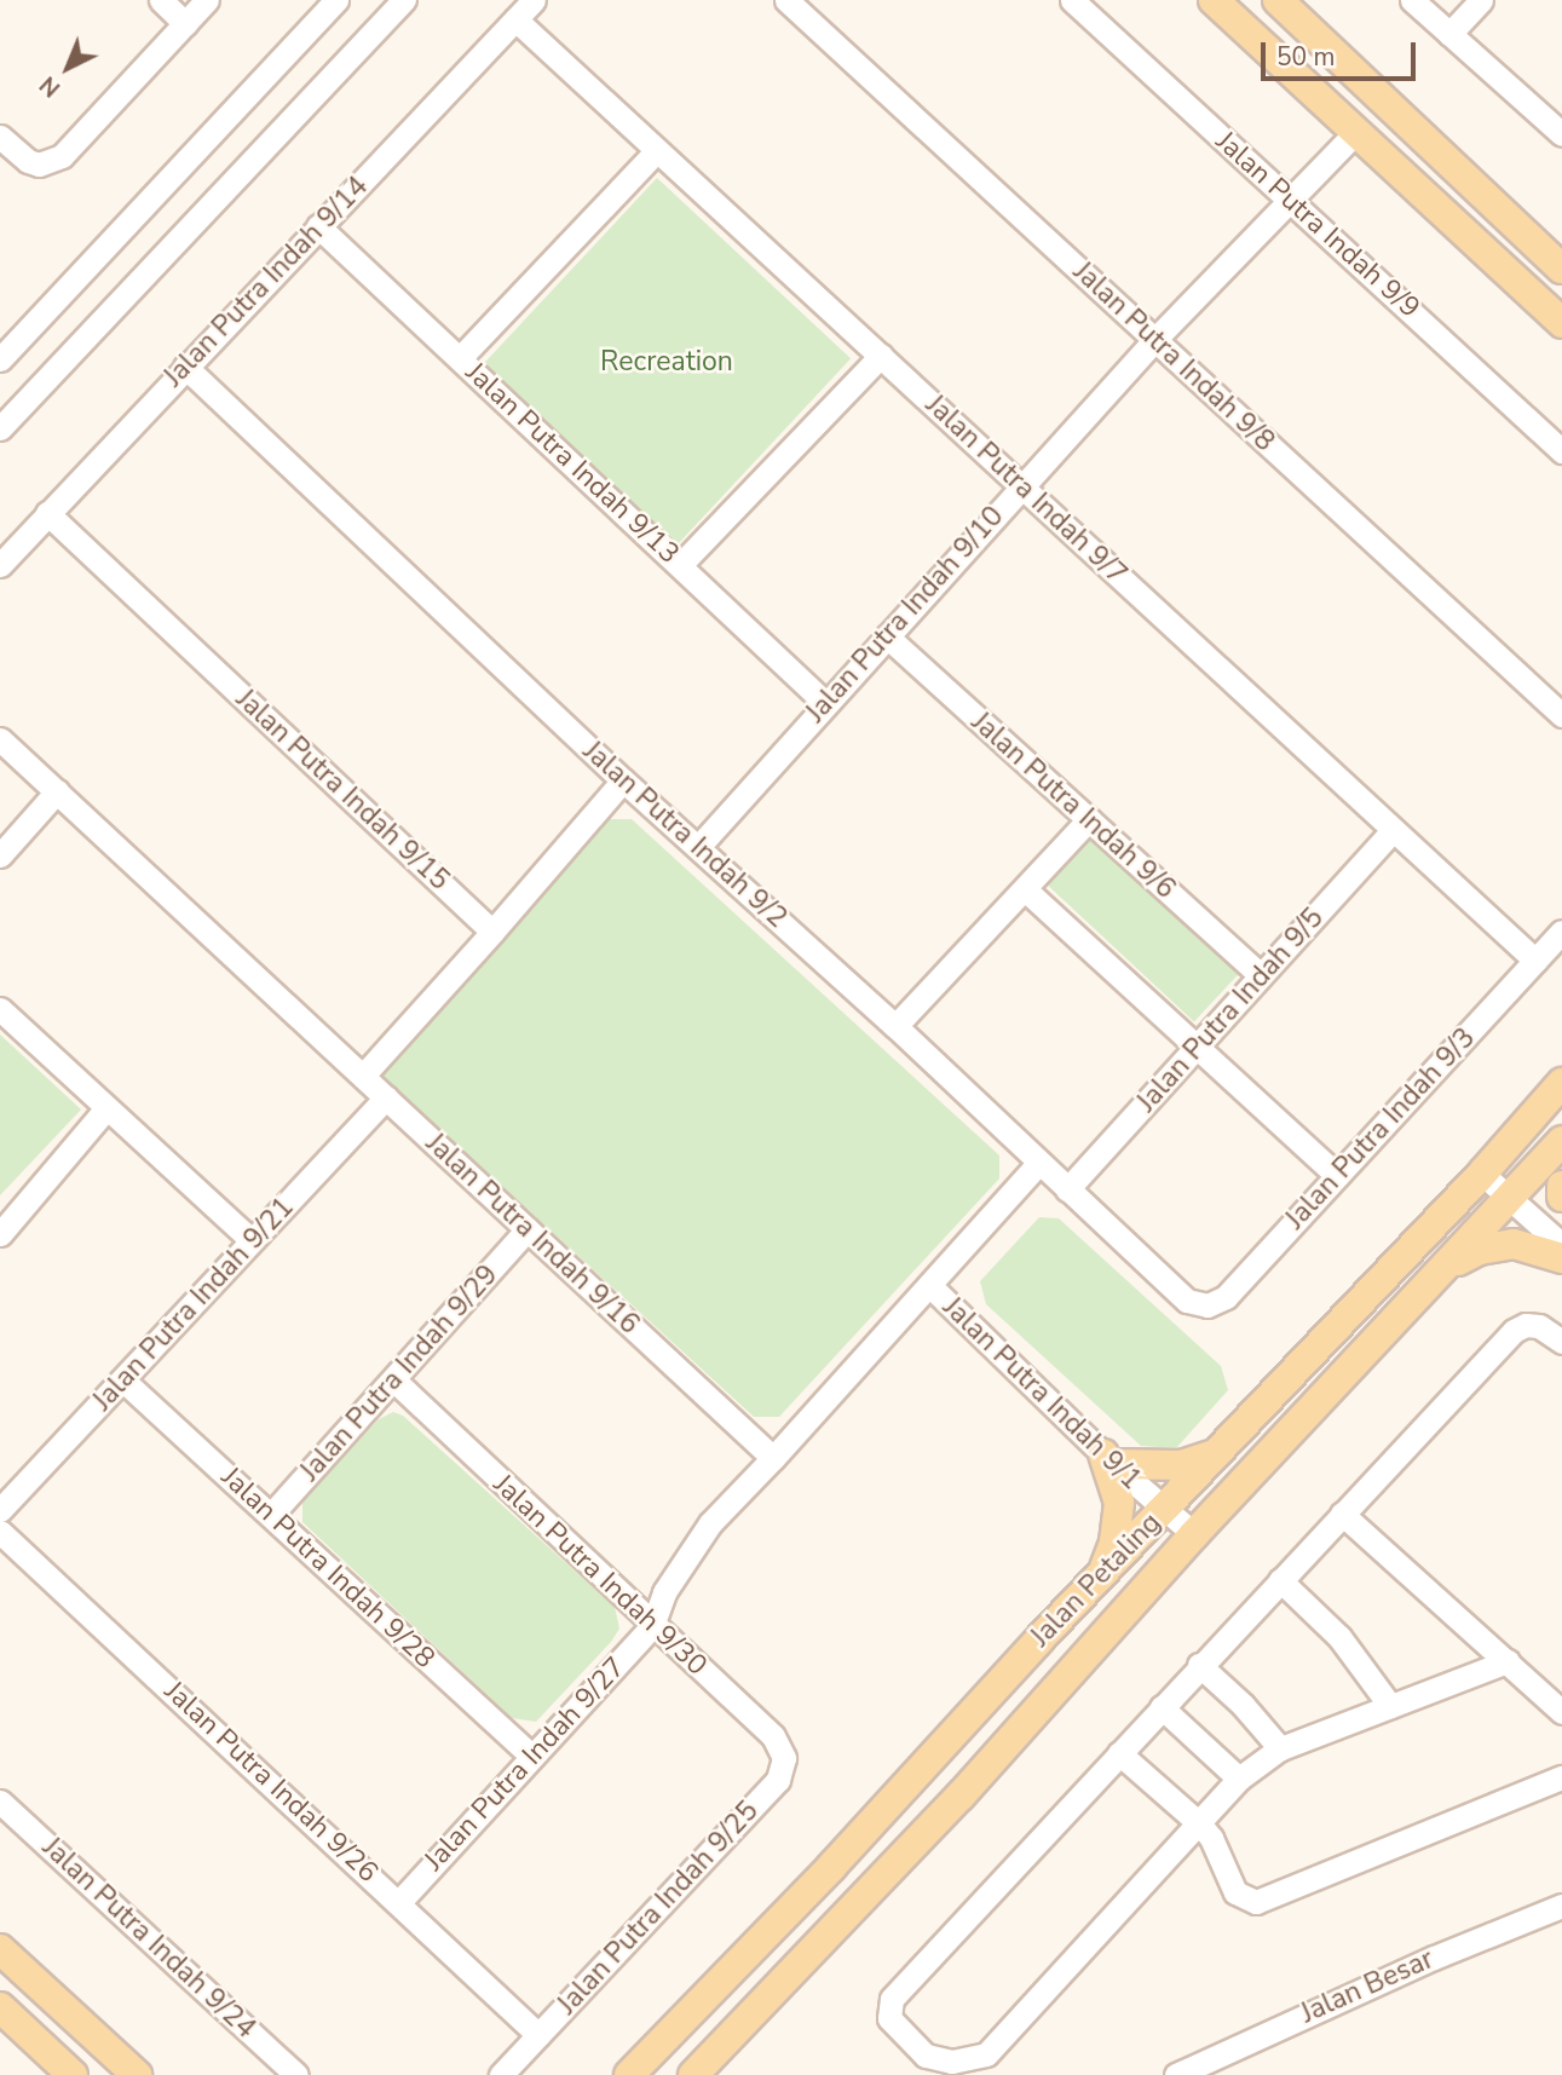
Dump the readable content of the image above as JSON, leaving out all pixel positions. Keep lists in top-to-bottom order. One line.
{"streets":{"main road":["Jalan Petaling"],"street":["Jalan Putra Indah 9/9","Jalan Putra Indah 9/14","Jalan Putra Indah 9/8","Jalan Putra Indah 9/13","Jalan Putra Indah 9/7","Jalan Putra Indah 9/10","Jalan Putra Indah 9/15","Jalan Putra Indah 9/6","Jalan Putra Indah 9/2","Jalan Putra Indah 9/5","Jalan Putra Indah 9/3","Jalan Putra Indah 9/16","Jalan Putra Indah 9/21","Jalan Putra Indah 9/29","Jalan Putra Indah 9/1","Jalan Putra Indah 9/28","Jalan Putra Indah 9/30","Jalan Putra Indah 9/27","Jalan Putra Indah 9/26","Jalan Putra Indah 9/25","Jalan Putra Indah 9/24","Jalan Besar"]},"crossings":[["Jalan Putra Indah 9/9","Jalan Putra Indah 9/10"],["Jalan Putra Indah 9/14","Jalan Putra Indah 9/13"],["Jalan Putra Indah 9/14","Jalan Putra Indah 9/7"],["Jalan Putra Indah 9/14","Jalan Putra Indah 9/15"],["Jalan Putra Indah 9/14","Jalan Putra Indah 9/2"],["Jalan Putra Indah 9/8","Jalan Putra Indah 9/10"],["Jalan Putra Indah 9/13","Jalan Putra Indah 9/10"],["Jalan Putra Indah 9/7","Jalan Putra Indah 9/10"],["Jalan Putra Indah 9/7","Jalan Putra Indah 9/5"],["Jalan Putra Indah 9/7","Jalan Putra Indah 9/3"],["Jalan Putra Indah 9/10","Jalan Putra Indah 9/6"],["Jalan Putra Indah 9/10","Jalan Putra Indah 9/2"],["Jalan Putra Indah 9/6","Jalan Putra Indah 9/5"],["Jalan Putra Indah 9/2","Jalan Putra Indah 9/5"],["Jalan Putra Indah 9/2","Jalan Putra Indah 9/3"],["Jalan Putra Indah 9/16","Jalan Putra Indah 9/21"],["Jalan Putra Indah 9/16","Jalan Putra Indah 9/29"],["Jalan Putra Indah 9/21","Jalan Putra Indah 9/28"],["Jalan Putra Indah 9/29","Jalan Putra Indah 9/28"],["Jalan Putra Indah 9/29","Jalan Putra Indah 9/30"],["Jalan Putra Indah 9/1","Jalan Petaling"],["Jalan Putra Indah 9/28","Jalan Putra Indah 9/27"],["Jalan Putra Indah 9/30","Jalan Putra Indah 9/27"],["Jalan Putra Indah 9/30","Jalan Putra Indah 9/25"],["Jalan Putra Indah 9/27","Jalan Putra Indah 9/26"],["Jalan Putra Indah 9/26","Jalan Putra Indah 9/25"]],"parks":["Recreation"],"scale_bar":"50 m","north":"bottom left"}
